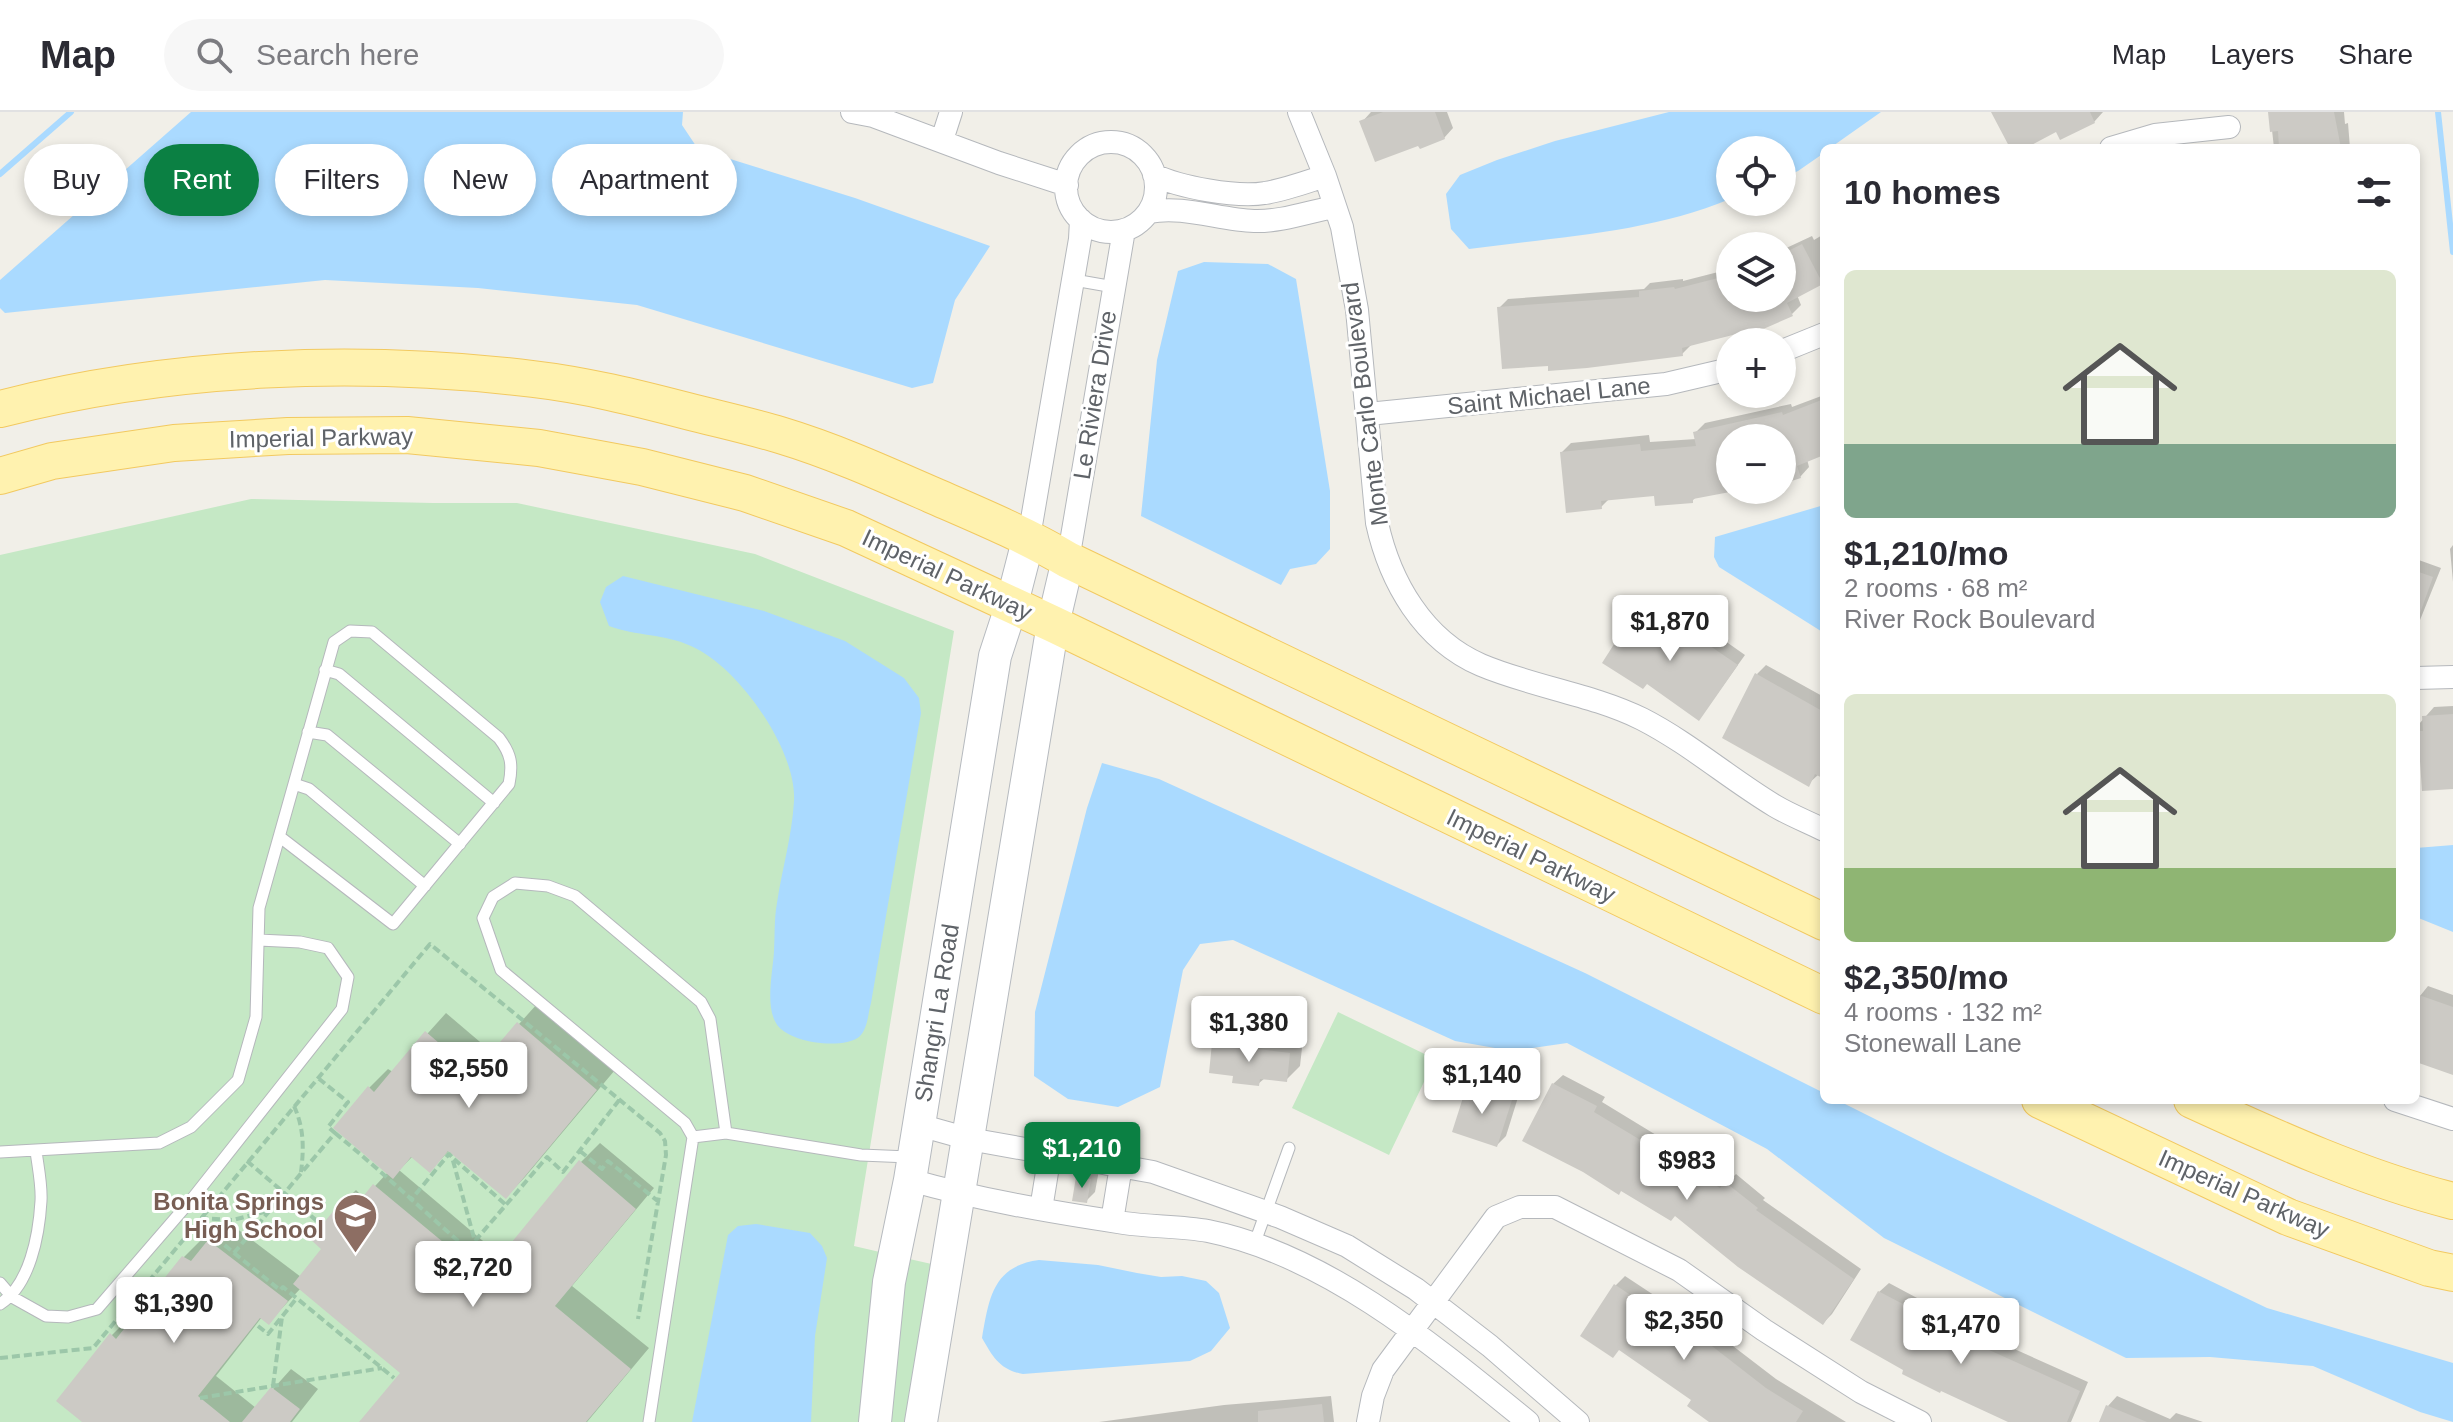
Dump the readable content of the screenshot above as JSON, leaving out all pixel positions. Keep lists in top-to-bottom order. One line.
{"streets":{"main road":["Imperial Parkway"],"street":["Le Riviera Drive","Saint Michael Lane","Monte Carlo Boulevard","Shangri La Road"]},"crossings":[["Le Riviera Drive","Shangri La Road"],["Saint Michael Lane","Monte Carlo Boulevard"],["Imperial Parkway","Shangri La Road"]],"places":{"school or university":["Bonita Springs High School"]},"page":{"header":"Map","search":"Search here","nav":["Map","Layers","Share"],"map_buttons":["+","−"],"chip":["Buy","Rent","Filters","New","Apartment"],"heading":"10 homes","list":[{"name":"$1,210/mo","note":"2 rooms · 68 m² · River Rock Boulevard"},{"name":"$2,350/mo","note":"4 rooms · 132 m² · Stonewall Lane"}],"price":["$1,870","$1,380","$2,550","$1,140","$1,210","$983","$2,720","$1,390","$2,350","$1,470"]}}
